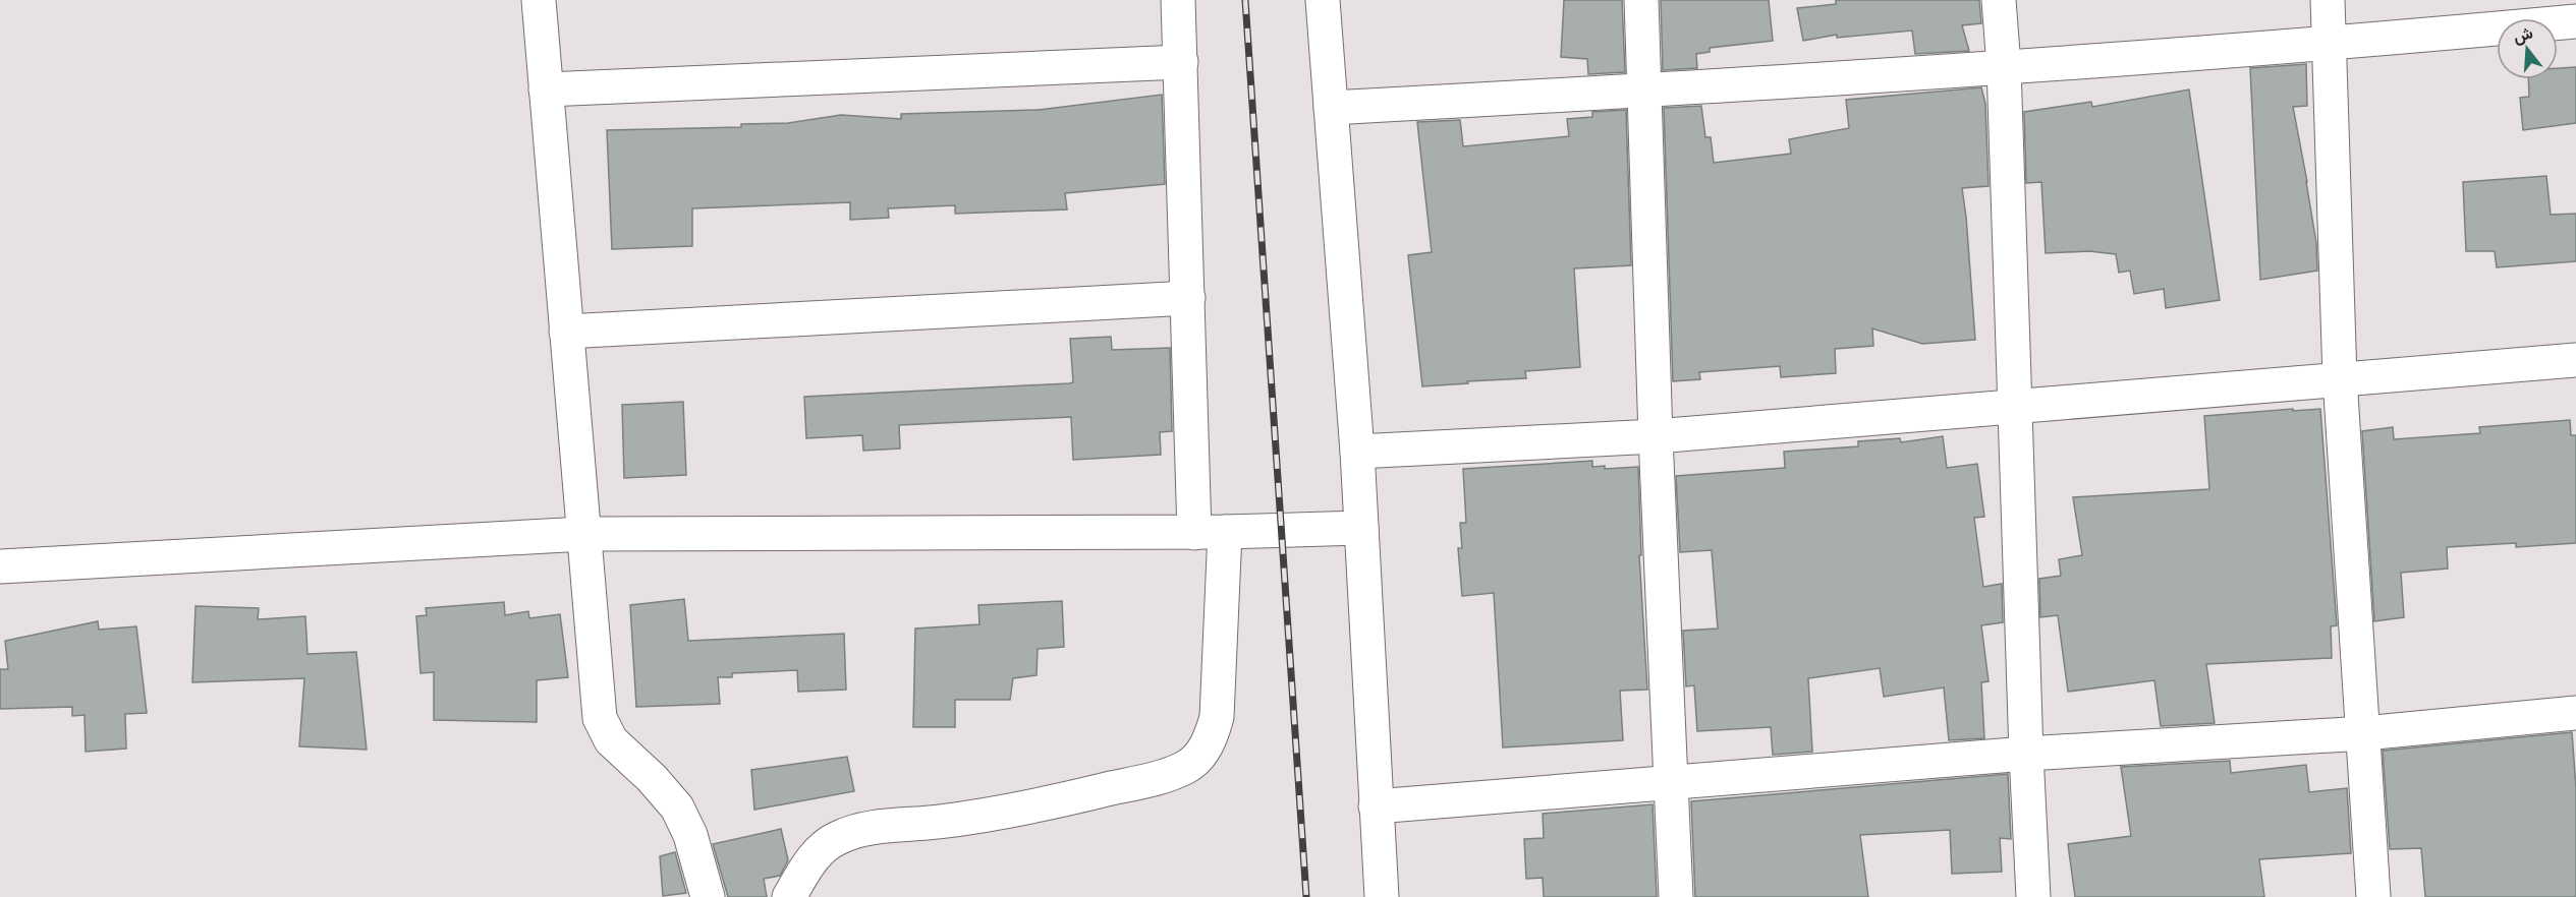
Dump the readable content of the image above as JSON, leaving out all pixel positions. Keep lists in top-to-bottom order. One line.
{"north":"top"}
